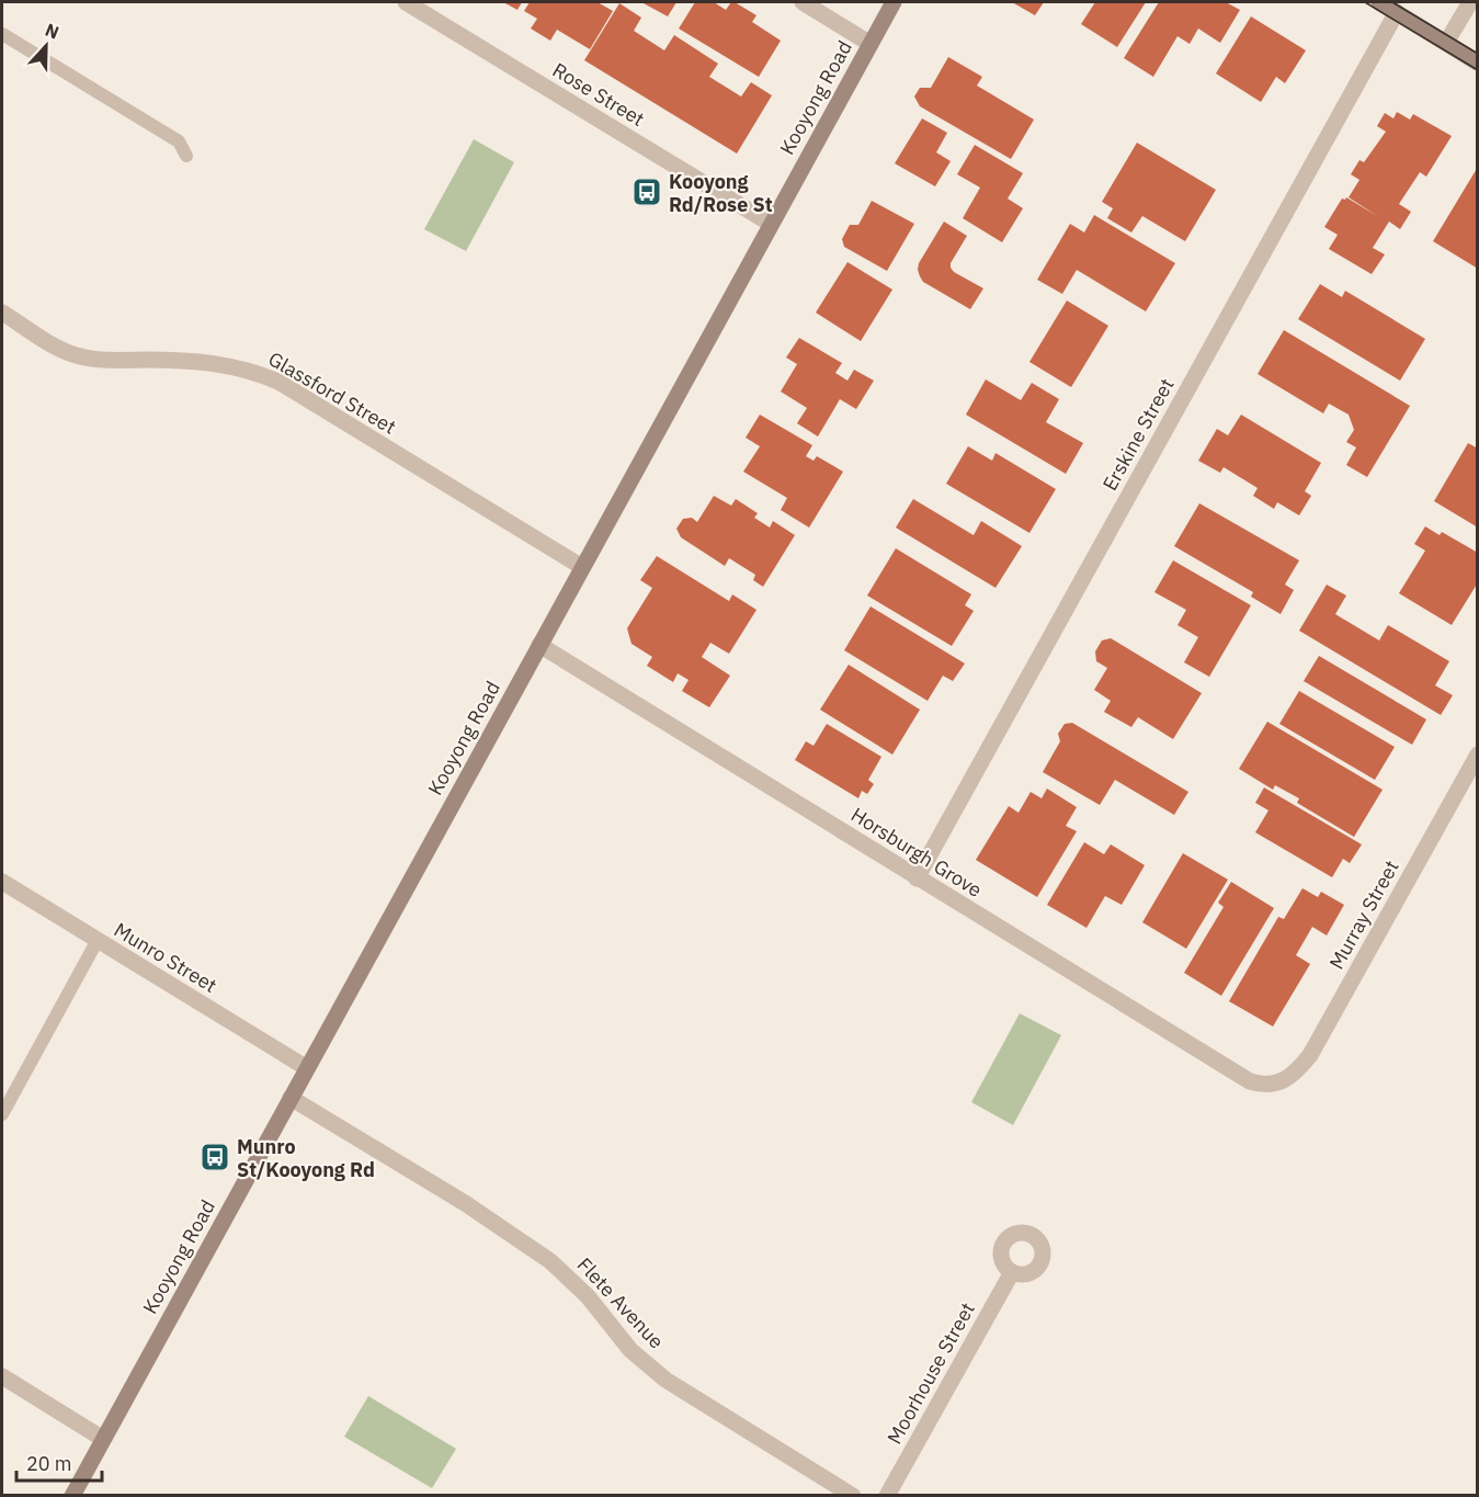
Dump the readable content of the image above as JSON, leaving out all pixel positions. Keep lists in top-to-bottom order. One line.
{"streets":{"street":["Rose Street","Kooyong Road","Glassford Street","Erskine Street","Horsburgh Grove","Murray Street","Munro Street","Flete Avenue","Moorhouse Street"]},"crossings":[["Rose Street","Kooyong Road"],["Kooyong Road","Glassford Street"],["Kooyong Road","Horsburgh Grove"],["Kooyong Road","Munro Street"],["Kooyong Road","Flete Avenue"],["Erskine Street","Horsburgh Grove"],["Horsburgh Grove","Murray Street"]],"places":{"bus stop":["Kooyong Rd/Rose St","Munro St/Kooyong Rd"]},"scale_bar":"20 m","north":"top"}
